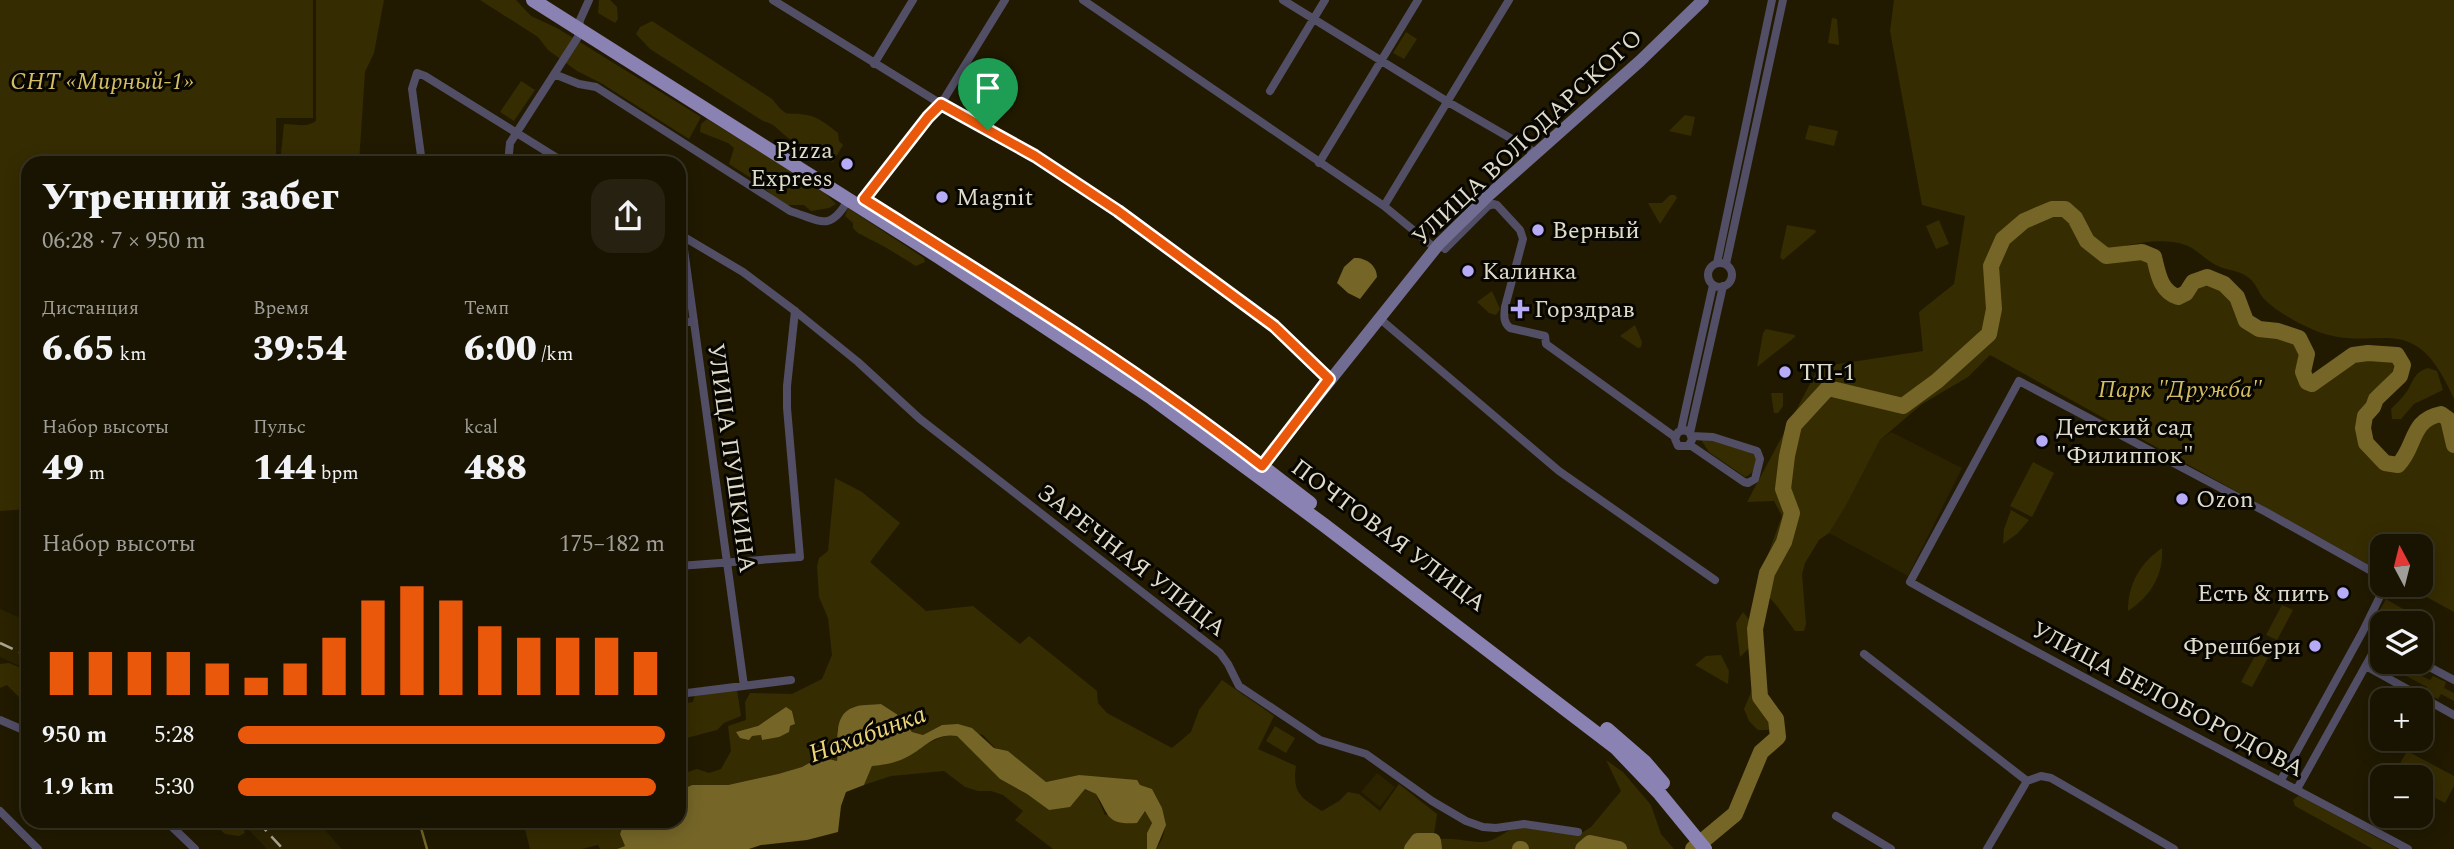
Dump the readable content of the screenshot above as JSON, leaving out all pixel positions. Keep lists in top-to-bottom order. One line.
{"streets":{"main road":["ПОЧТОВАЯ УЛИЦА"],"street":["УЛИЦА ВОЛОДАРСКОГО","УЛИЦА ПУШКИНА","ЗАРЕЧНАЯ УЛИЦА","УЛИЦА БЕЛОБОРОДОВА"]},"crossings":[["УЛИЦА ВОЛОДАРСКОГО","ПОЧТОВАЯ УЛИЦА"]],"water":["Нахабинка"],"parks":["СНТ «Мирный-1»","Парк \"Дружба\""],"places":{"other":["Pizza Express","Magnit","Верный","Калинка","ТП-1","Детский сад \"Филиппок\"","Ozon","Есть & пить","Фрешбери"],"health":["Горздрав"]},"north":"top","page":{"heading":["Утренний забег","06:28 · 7 × 950 m"],"stats":[["Дистанция","6.65 km"],["Время","39:54"],["Темп","6:00 /km"],["Набор высоты","49 m"],["Пульс","144 bpm"],["kcal","488"]],"chart":["Набор высоты","175–182 m"],"map_buttons":["+","−"],"list":[{"name":"950 m","note":"5:28"},{"name":"1.9 km","note":"5:30"}]}}
